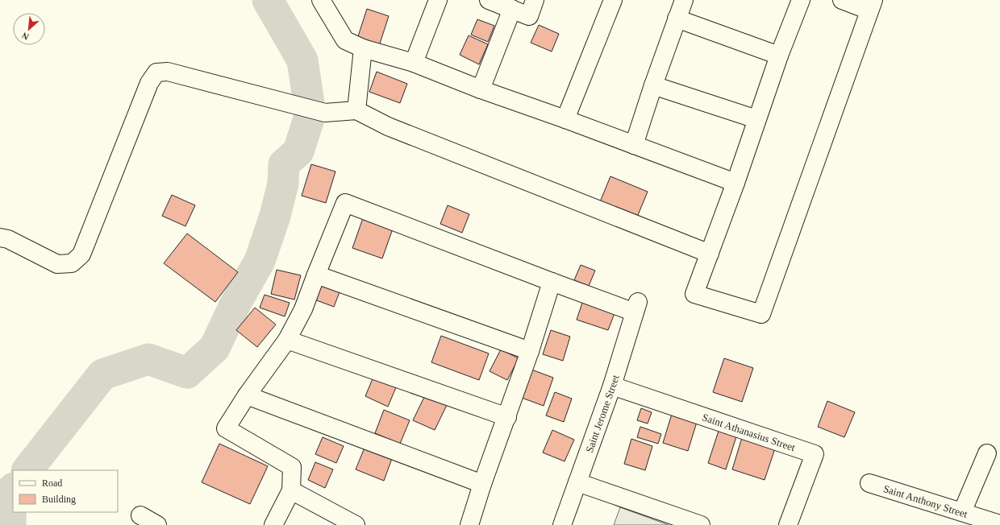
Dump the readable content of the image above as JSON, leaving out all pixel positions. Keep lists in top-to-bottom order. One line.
{"streets":{"street":["Saint Jerome Street","Saint Athanasius Street","Saint Anthony Street"]},"crossings":[["Saint Jerome Street","Saint Athanasius Street"]],"legend":["Road","Building"],"north":"bottom left"}
